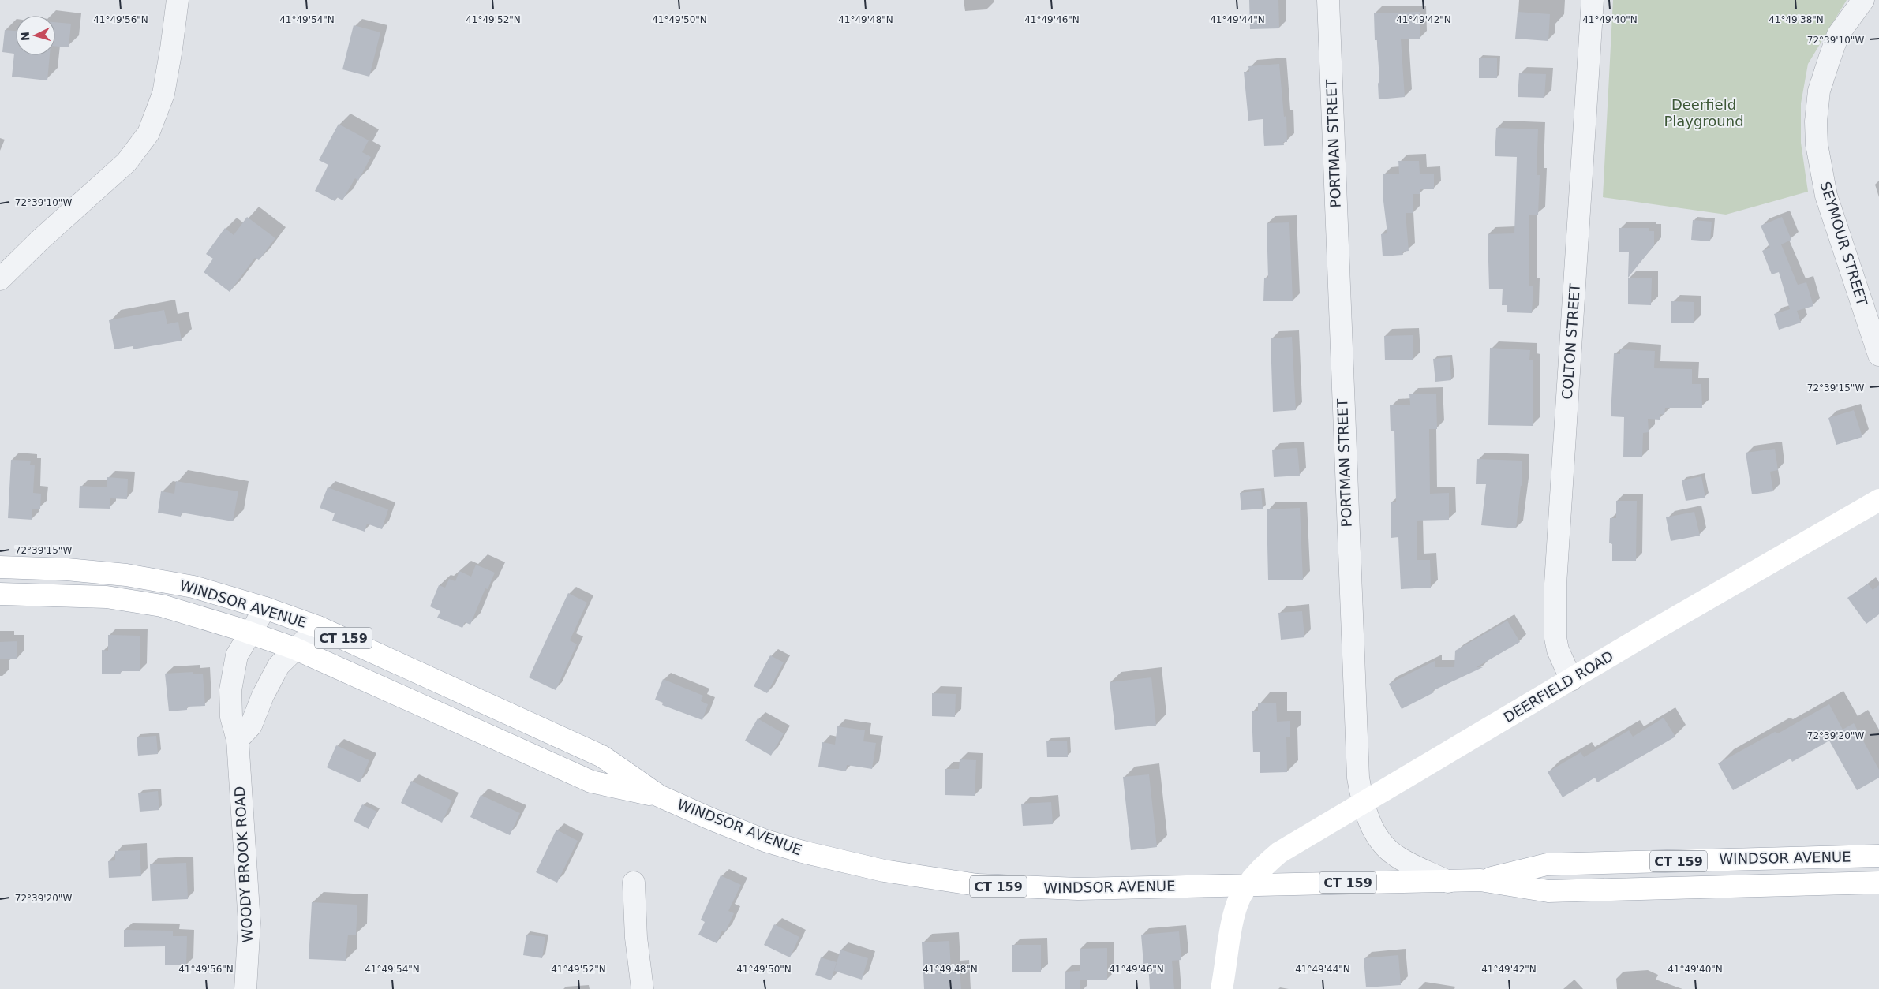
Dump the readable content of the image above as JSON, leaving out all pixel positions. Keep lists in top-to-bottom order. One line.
{"streets":{"main road":["WINDSOR AVENUE","CT 159","DEERFIELD ROAD"],"street":["PORTMAN STREET","SEYMOUR STREET","COLTON STREET","WOODY BROOK ROAD"]},"crossings":[["PORTMAN STREET","WINDSOR AVENUE"],["PORTMAN STREET","DEERFIELD ROAD"],["COLTON STREET","DEERFIELD ROAD"],["WINDSOR AVENUE","DEERFIELD ROAD"],["WINDSOR AVENUE","WOODY BROOK ROAD"]],"parks":["Deerfield Playground"],"north":"left","coordinates":["41°49'56\"N","41°49'54\"N","41°49'52\"N","41°49'50\"N","41°49'48\"N","41°49'46\"N","41°49'44\"N","41°49'42\"N","41°49'40\"N","41°49'38\"N","72°39'10\"W","72°39'15\"W","72°39'20\"W"]}
